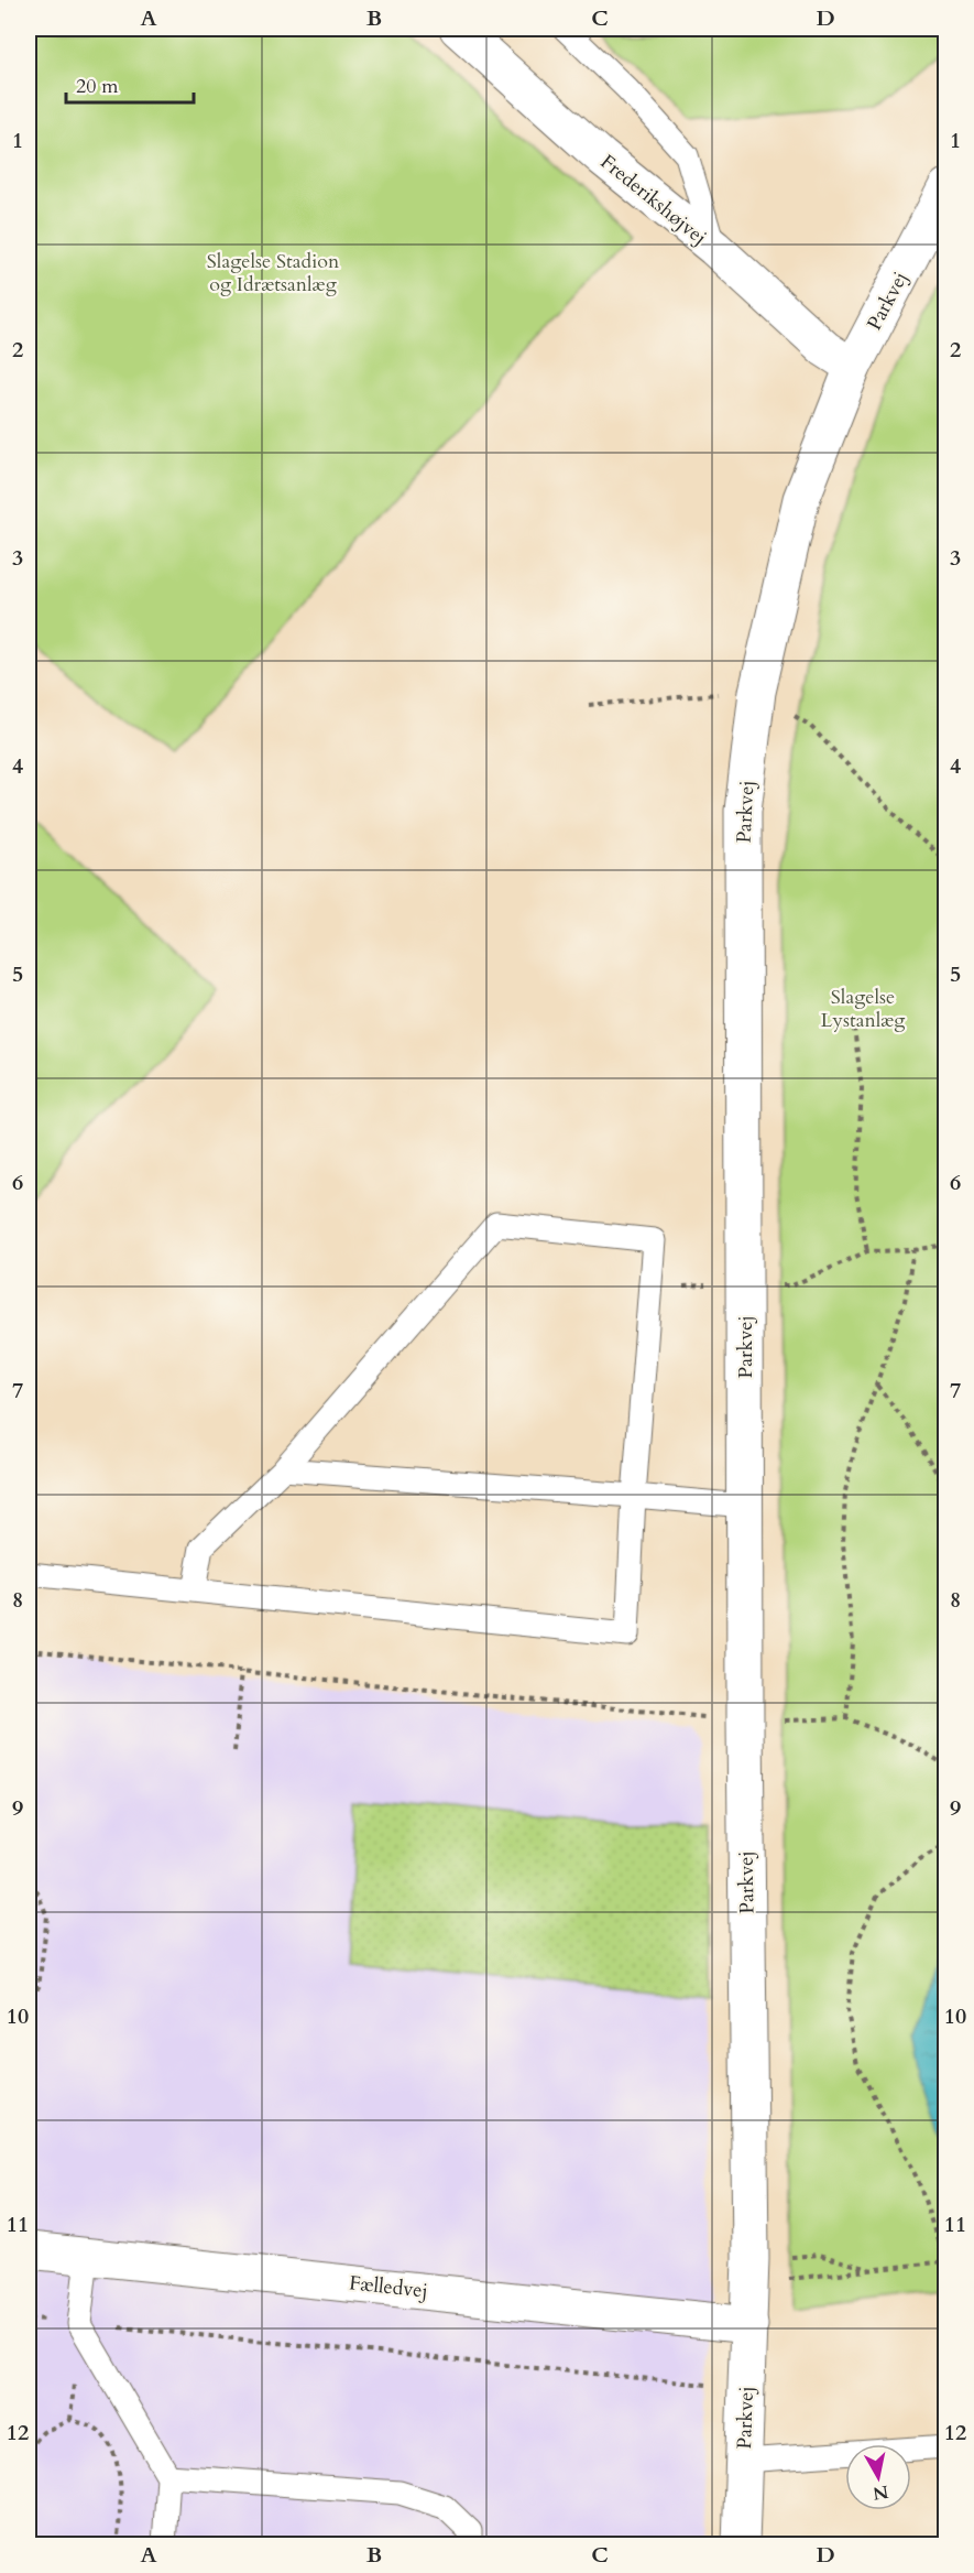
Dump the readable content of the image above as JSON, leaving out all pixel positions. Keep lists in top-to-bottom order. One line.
{"streets":{"street":["Frederikshøjvej","Parkvej","Fælledvej"]},"crossings":[["Frederikshøjvej","Parkvej"],["Parkvej","Fælledvej"]],"parks":["Slagelse Stadion og Idrætsanlæg","Slagelse Lystanlæg"],"scale_bar":"20 m","north":"bottom","grid":{"columns":["A","B","C","D"],"rows":["1","2","3","4","5","6","7","8","9","10","11","12"]}}
